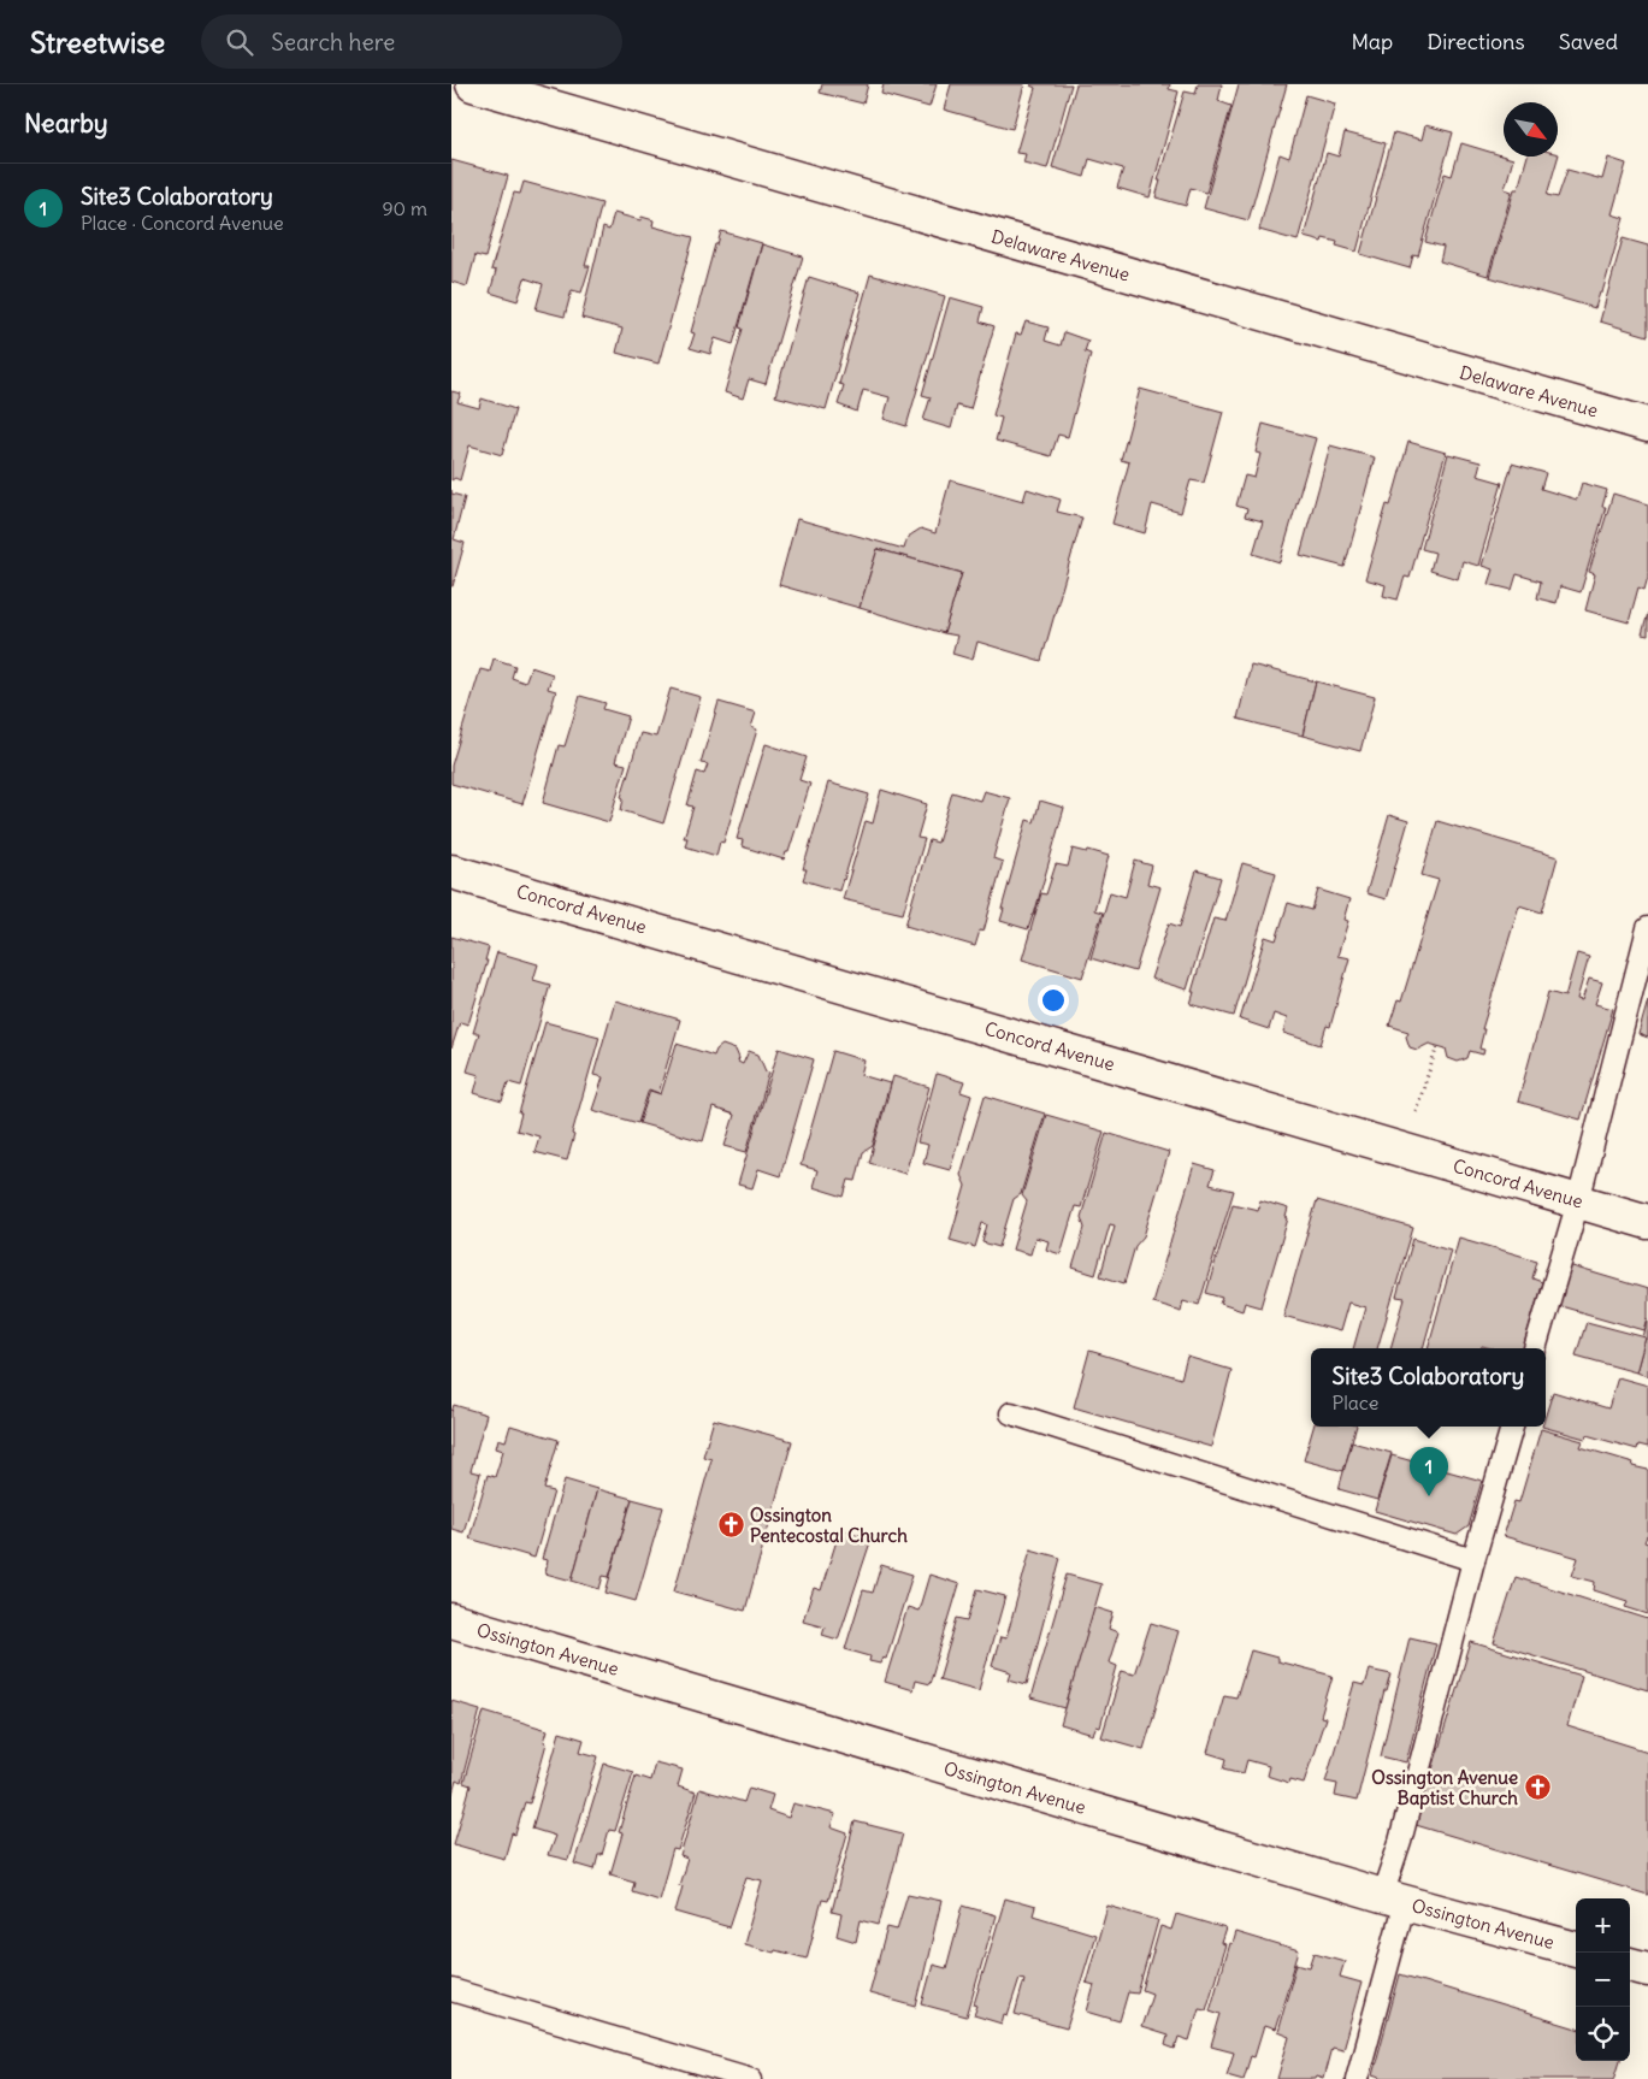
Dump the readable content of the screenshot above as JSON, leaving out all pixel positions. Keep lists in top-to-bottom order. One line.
{"streets":{"street":["Delaware Avenue","Concord Avenue","Ossington Avenue"]},"places":{"church":["Ossington Pentecostal Church","Ossington Avenue Baptist Church"]},"north":"bottom right","page":{"header":"Streetwise","search":"Search here","nav":["Map","Directions","Saved"],"heading":"Nearby","list":[{"mark":"1","name":"Site3 Colaboratory","note":"Place · Concord Avenue","value":"90 m"}],"popup":["Site3 Colaboratory","Place"],"pins":"1","map_buttons":["+","−"]}}
